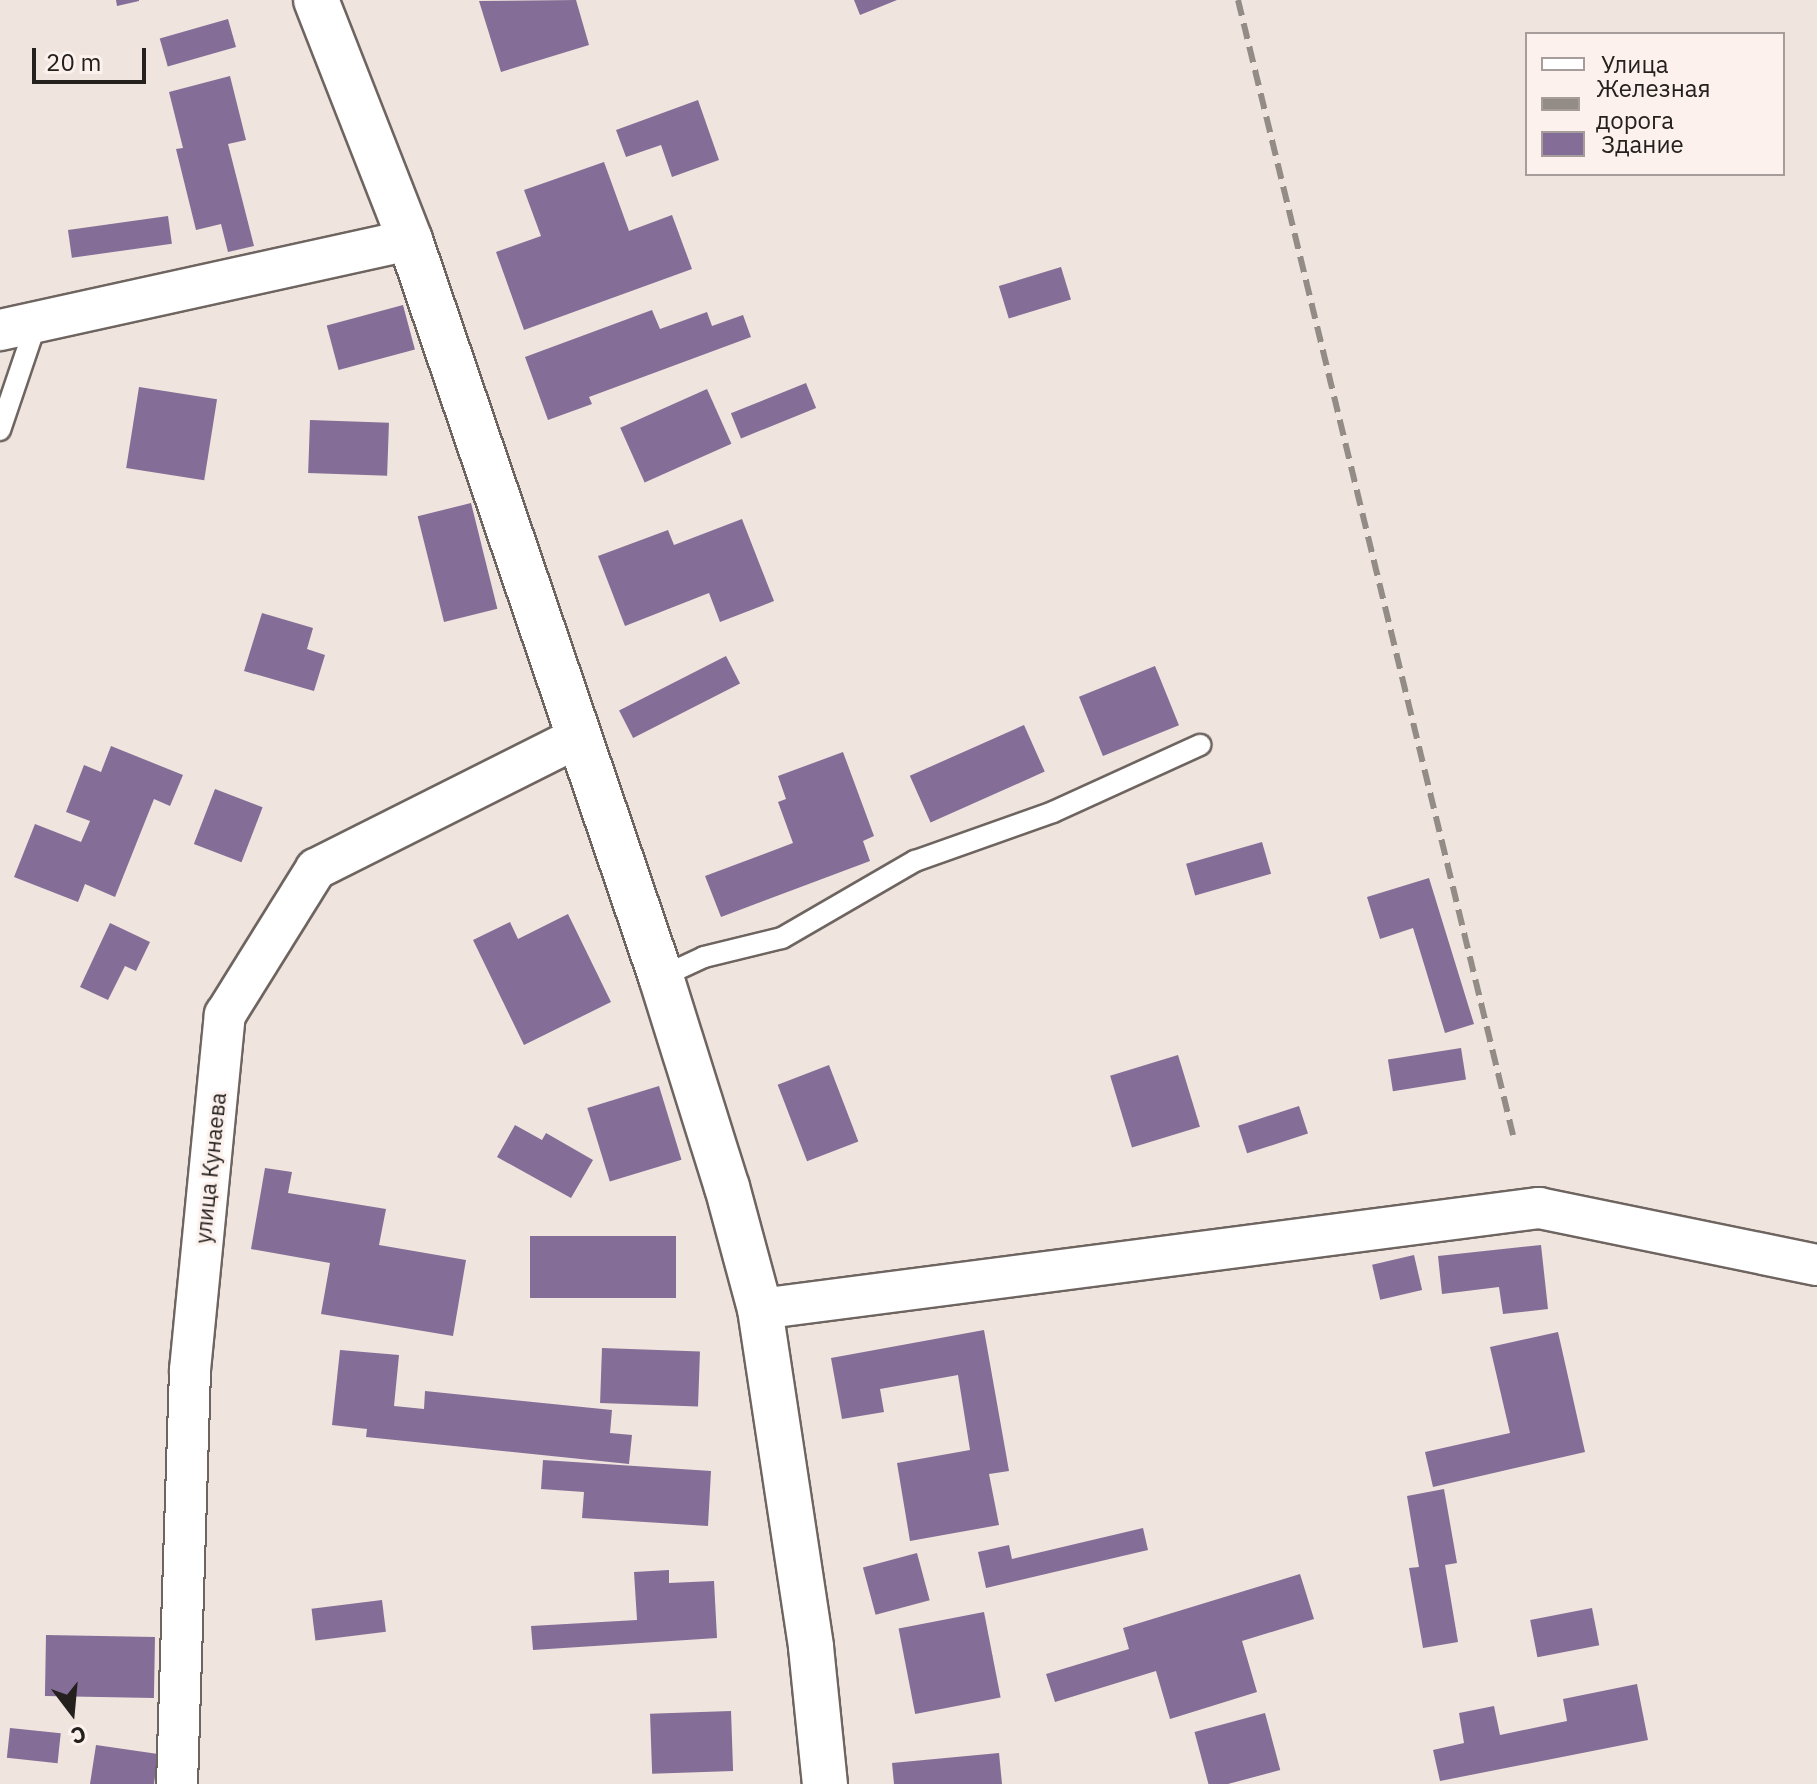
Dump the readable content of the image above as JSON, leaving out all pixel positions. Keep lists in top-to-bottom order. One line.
{"streets":{"street":["улица Кунаева"]},"legend":["Улица","Железная дорога","Здание"],"scale_bar":"20 m","north":"bottom"}
